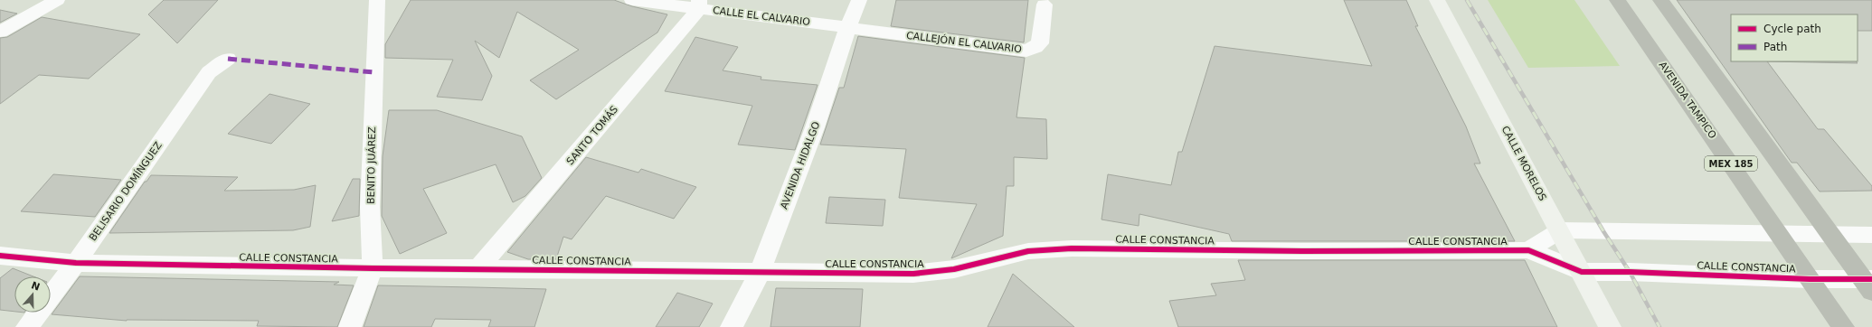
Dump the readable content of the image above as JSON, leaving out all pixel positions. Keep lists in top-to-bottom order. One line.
{"streets":{"main road":["AVENIDA TAMPICO","MEX 185"],"street":["CALLE EL CALVARIO","CALLEJÓN EL CALVARIO","SANTO TOMÁS","CALLE MORELOS","BENITO JUÁREZ","AVENIDA HIDALGO","BELISARIO DOMÍNGUEZ","CALLE CONSTANCIA"]},"crossings":[["CALLE EL CALVARIO","CALLEJÓN EL CALVARIO"],["CALLE EL CALVARIO","SANTO TOMÁS"],["CALLE EL CALVARIO","AVENIDA HIDALGO"],["CALLEJÓN EL CALVARIO","AVENIDA HIDALGO"],["AVENIDA TAMPICO","CALLE CONSTANCIA"],["SANTO TOMÁS","CALLE CONSTANCIA"],["CALLE MORELOS","CALLE CONSTANCIA"],["MEX 185","CALLE CONSTANCIA"],["BENITO JUÁREZ","CALLE CONSTANCIA"],["AVENIDA HIDALGO","CALLE CONSTANCIA"],["BELISARIO DOMÍNGUEZ","CALLE CONSTANCIA"]],"legend":["Cycle path","Path"],"north":"top"}
